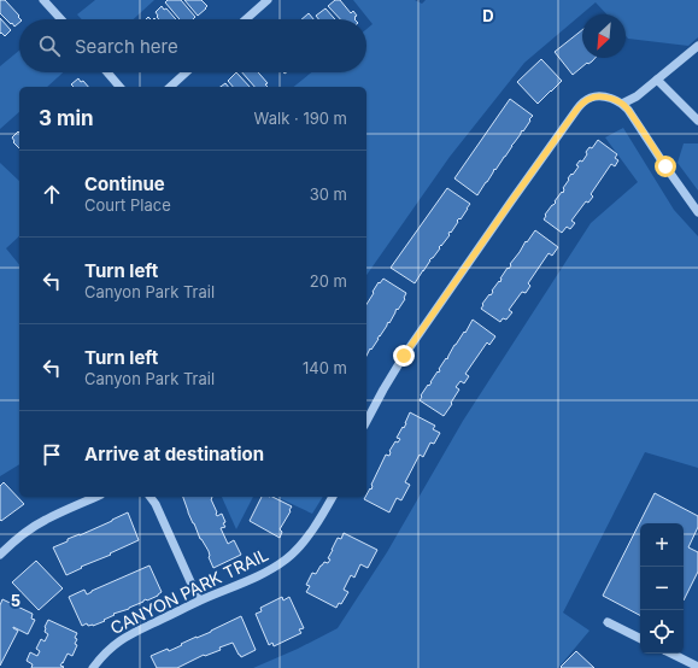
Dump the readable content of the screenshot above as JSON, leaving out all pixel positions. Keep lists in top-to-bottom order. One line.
{"streets":{"street":["CANYON PARK TRAIL"]},"north":"bottom left","page":{"search":"Search here","heading":["3 min","Walk · 190 m"],"list":[["Continue","Court Place","30 m"],["Turn left","Canyon Park Trail","20 m"],["Turn left","Canyon Park Trail","140 m"],"Arrive at destination"],"map_buttons":["+","−"]},"grid":{"columns":["D"],"rows":["5"]}}
